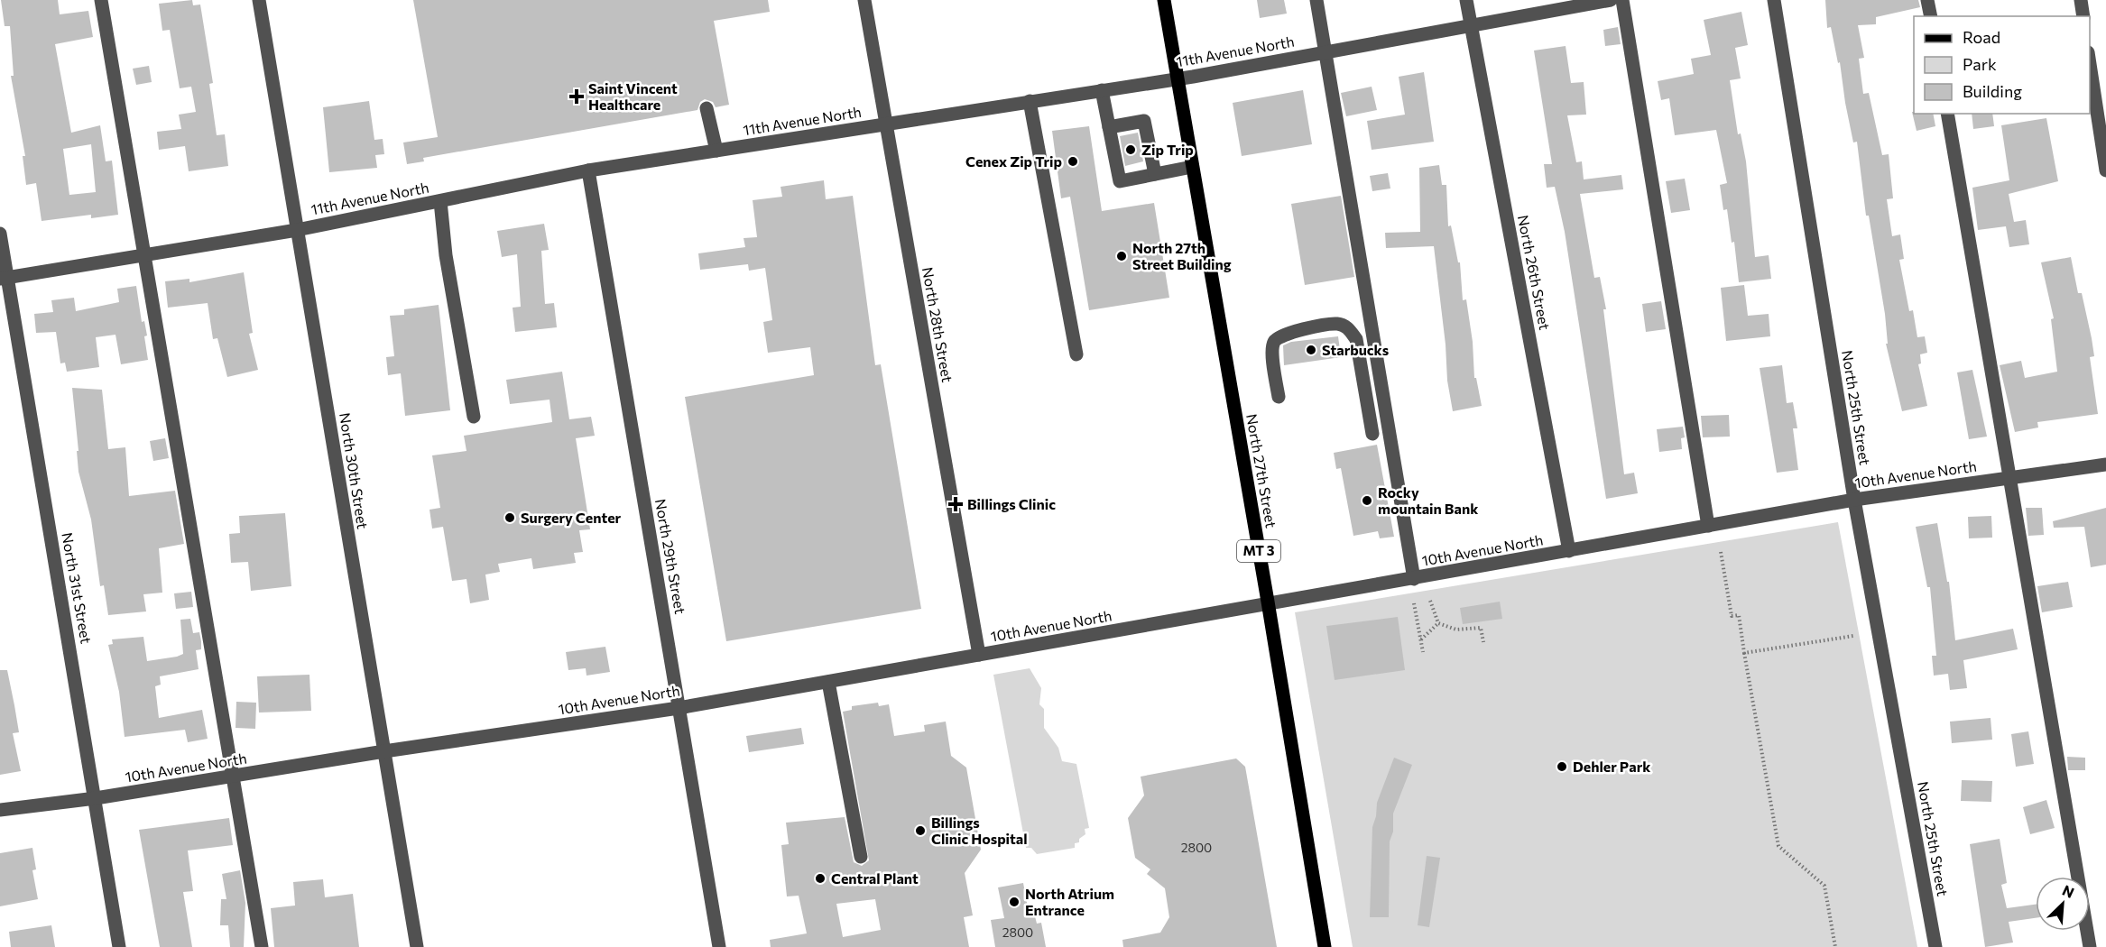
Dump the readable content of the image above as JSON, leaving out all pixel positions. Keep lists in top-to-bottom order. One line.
{"streets":{"main road":["North 27th Street","MT 3"],"street":["11th Avenue North","North 26th Street","North 28th Street","North 25th Street","North 30th Street","10th Avenue North","North 29th Street","North 31st Street"]},"crossings":[["11th Avenue North","North 26th Street"],["11th Avenue North","North 28th Street"],["11th Avenue North","North 30th Street"],["11th Avenue North","North 27th Street"],["11th Avenue North","North 29th Street"],["11th Avenue North","North 31st Street"],["North 26th Street","10th Avenue North"],["North 28th Street","10th Avenue North"],["North 25th Street","10th Avenue North"],["North 30th Street","10th Avenue North"],["North 27th Street","10th Avenue North"],["10th Avenue North","North 29th Street"],["10th Avenue North","North 31st Street"]],"places":{"health":["Saint Vincent Healthcare","Billings Clinic"],"other":["Zip Trip","Cenex Zip Trip","North 27th Street Building","Starbucks","Rocky mountain Bank","Surgery Center","Dehler Park","Billings Clinic Hospital","Central Plant","North Atrium Entrance"]},"house_numbers":["2800","2800"],"legend":["Road","Park","Building"],"north":"top right"}
